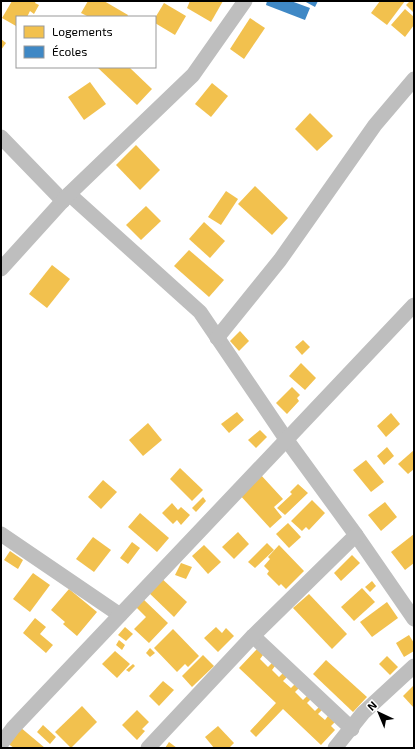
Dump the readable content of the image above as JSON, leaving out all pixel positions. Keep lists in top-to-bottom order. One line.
{"legend":["Logements","Écoles"],"north":"top left"}
